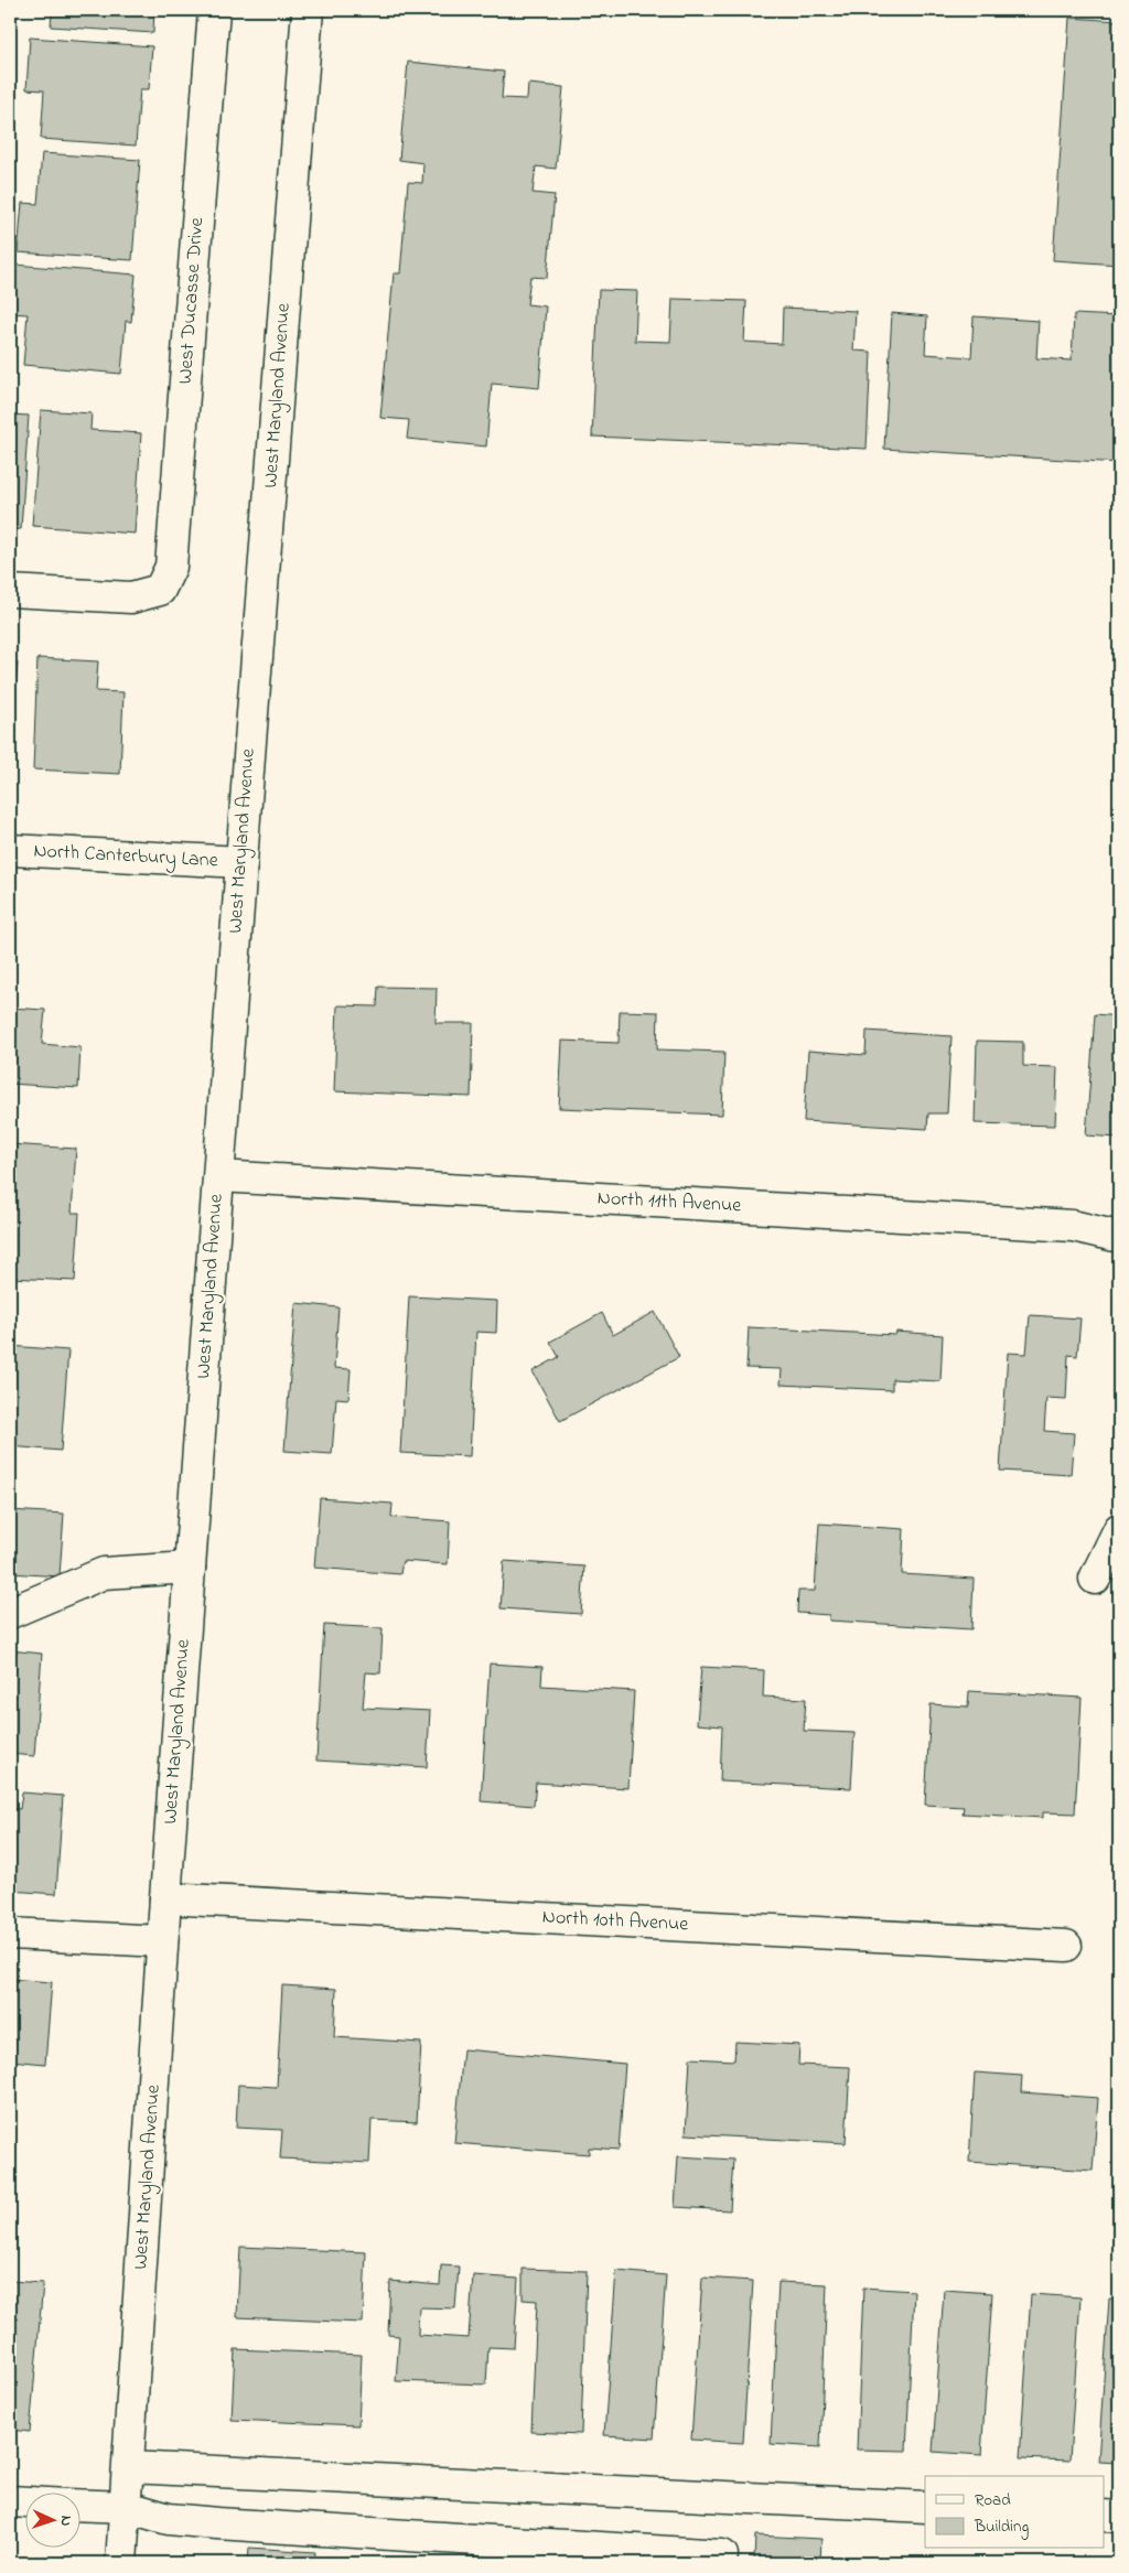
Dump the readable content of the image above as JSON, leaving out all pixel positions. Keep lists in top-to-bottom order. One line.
{"streets":{"street":["West Ducasse Drive","West Maryland Avenue","North Canterbury Lane","North 11th Avenue","North 10th Avenue"]},"crossings":[["West Maryland Avenue","North Canterbury Lane"],["West Maryland Avenue","North 11th Avenue"],["West Maryland Avenue","North 10th Avenue"]],"legend":["Road","Building"],"north":"right"}
